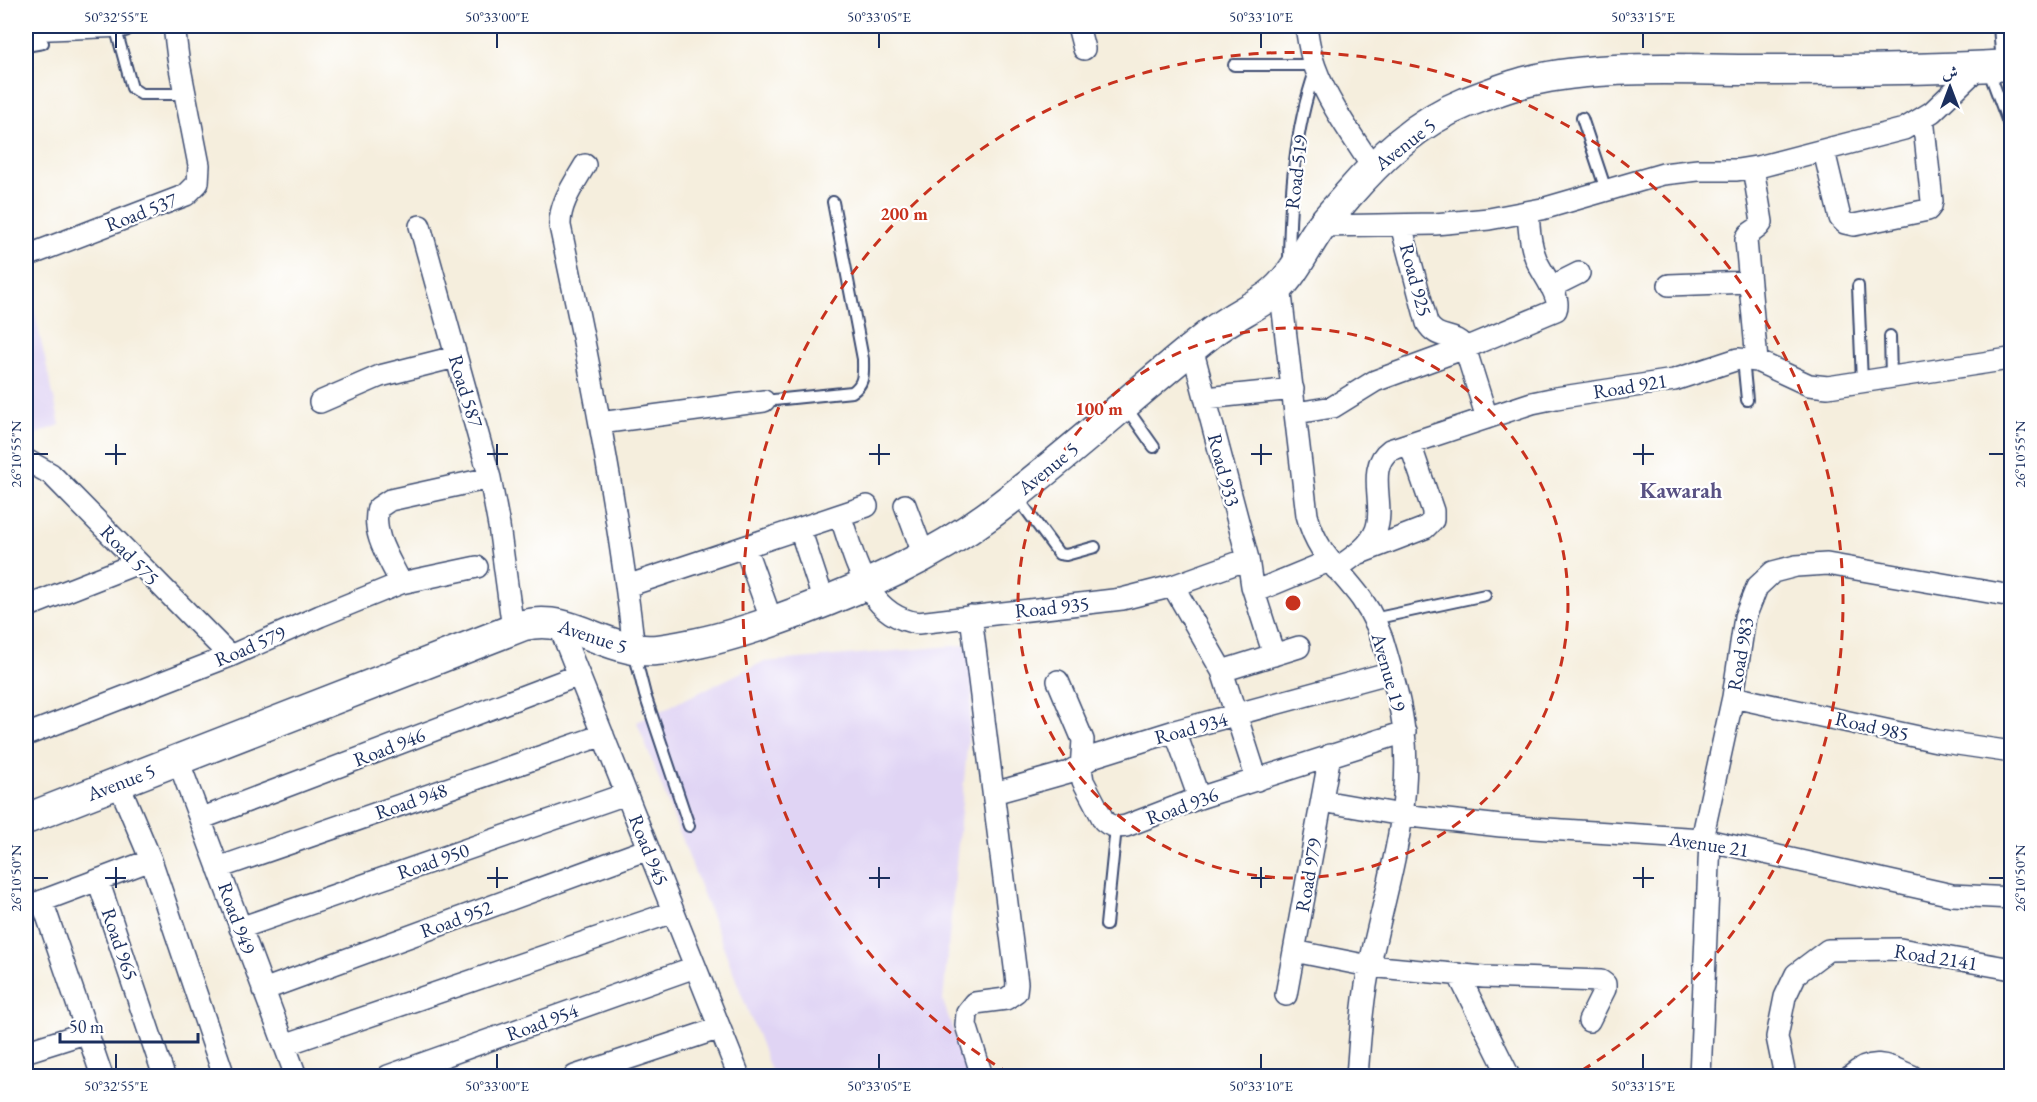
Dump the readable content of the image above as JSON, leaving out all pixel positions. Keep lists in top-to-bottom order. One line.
{"streets":{"street":["Avenue 5","Road 537","Road 925","Road 921","Road 587","Road 933","Road 575","Road 935","Road 579","Road 983","Avenue 19","Road 985","Road 934","Road 946","Road 948","Road 936","Avenue 21","Road 945","Road 950","Road 979","Road 949","Road 952","Road 965","Road 2141","Road 954"],"lane":["Road 519"]},"crossings":[["Avenue 5","Road 519"],["Avenue 5","Road 587"],["Avenue 5","Road 933"],["Avenue 5","Road 935"],["Avenue 5","Avenue 19"],["Avenue 5","Road 945"],["Avenue 5","Road 949"],["Road 519","Avenue 19"],["Road 921","Avenue 19"],["Road 933","Road 935"],["Road 575","Road 579"],["Road 983","Road 985"],["Road 983","Avenue 21"],["Avenue 19","Road 934"],["Avenue 19","Road 936"],["Avenue 19","Avenue 21"],["Road 946","Road 945"],["Road 946","Road 949"],["Road 948","Road 945"],["Road 948","Road 949"],["Road 936","Road 979"],["Avenue 21","Road 979"],["Road 945","Road 950"],["Road 945","Road 952"],["Road 945","Road 954"],["Road 950","Road 949"],["Road 949","Road 952"]],"districts":["Kawarah"],"scale_bar":"50 m","north":"top","coordinates":["50°32'55\"E","50°33'00\"E","50°33'05\"E","50°33'10\"E","50°33'15\"E","26°10'55\"N","26°10'50\"N"],"rings":["200 m","100 m"]}
